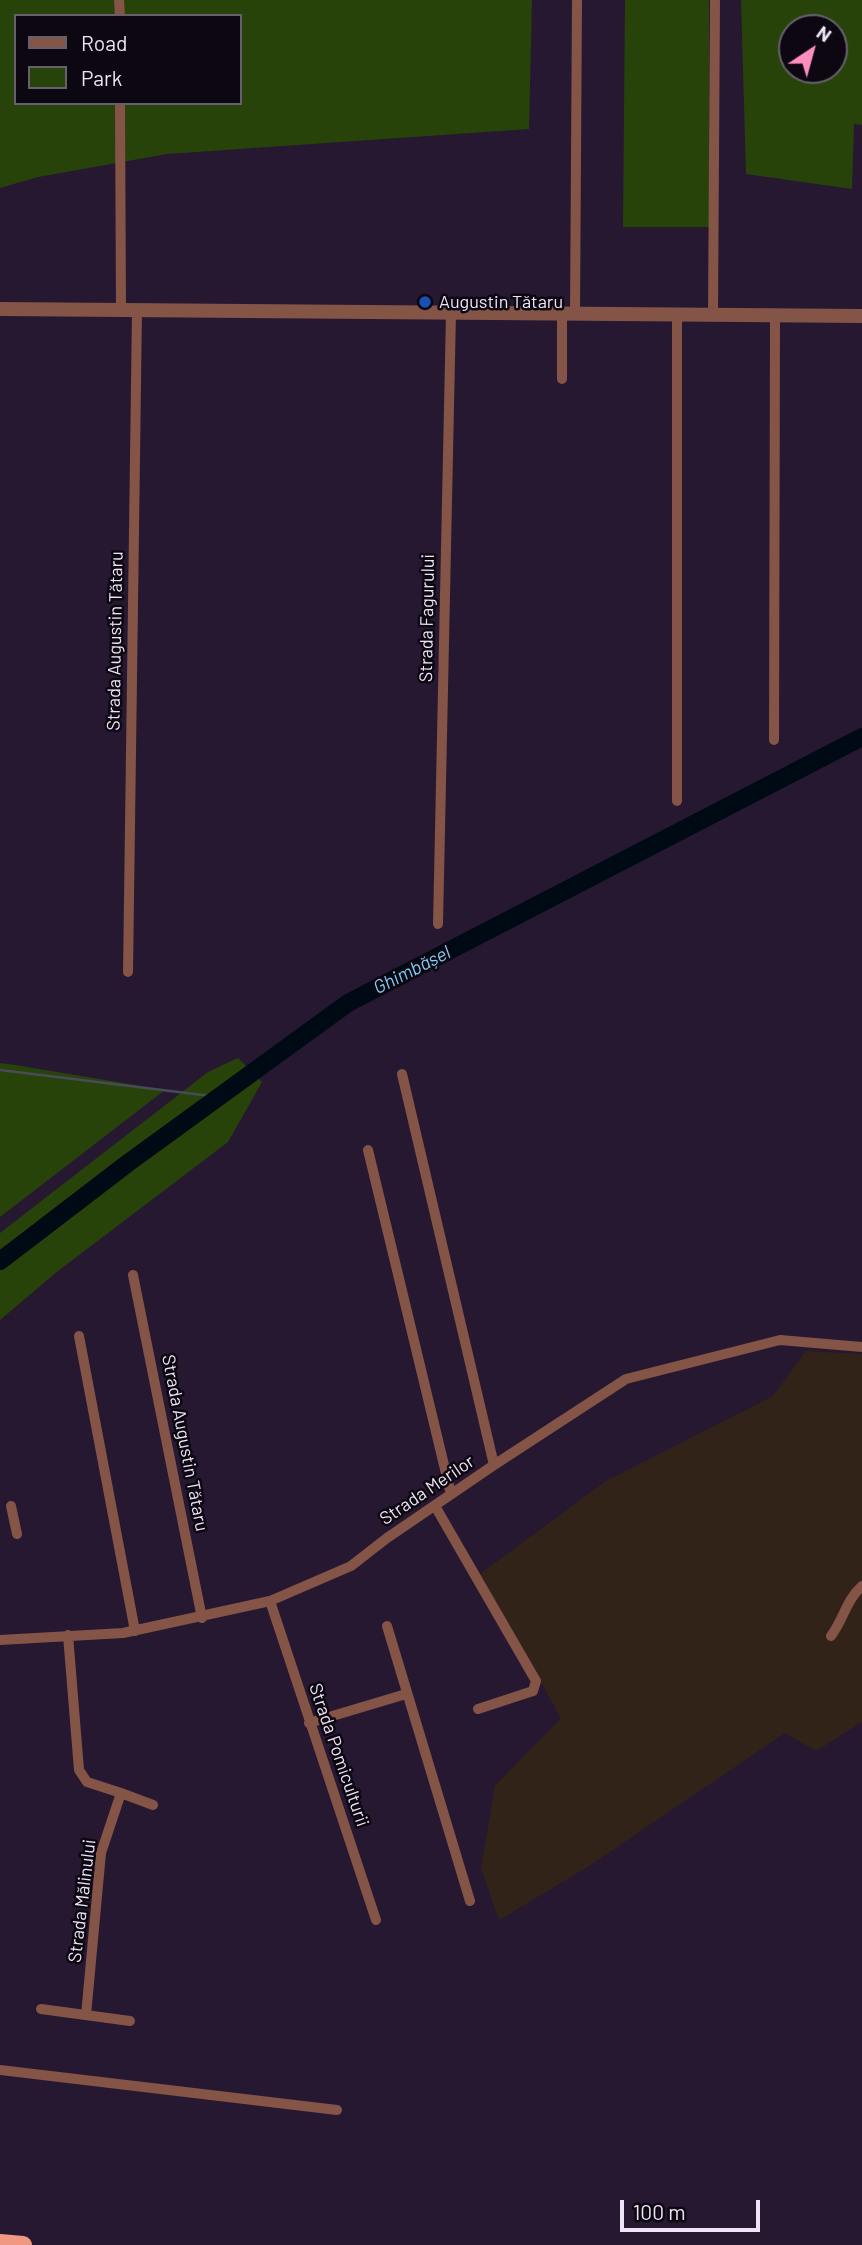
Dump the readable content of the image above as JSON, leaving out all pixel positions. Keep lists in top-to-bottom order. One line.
{"streets":{"street":["Strada Fagurului","Strada Augustin Tătaru","Strada Merilor","Strada Pomiculturii","Strada Mălinului"]},"crossings":[["Strada Augustin Tătaru","Strada Merilor"],["Strada Merilor","Strada Pomiculturii"]],"water":["Ghimbășel"],"places":["Augustin Tătaru"],"legend":["Road","Park"],"scale_bar":"100 m","north":"top right"}
